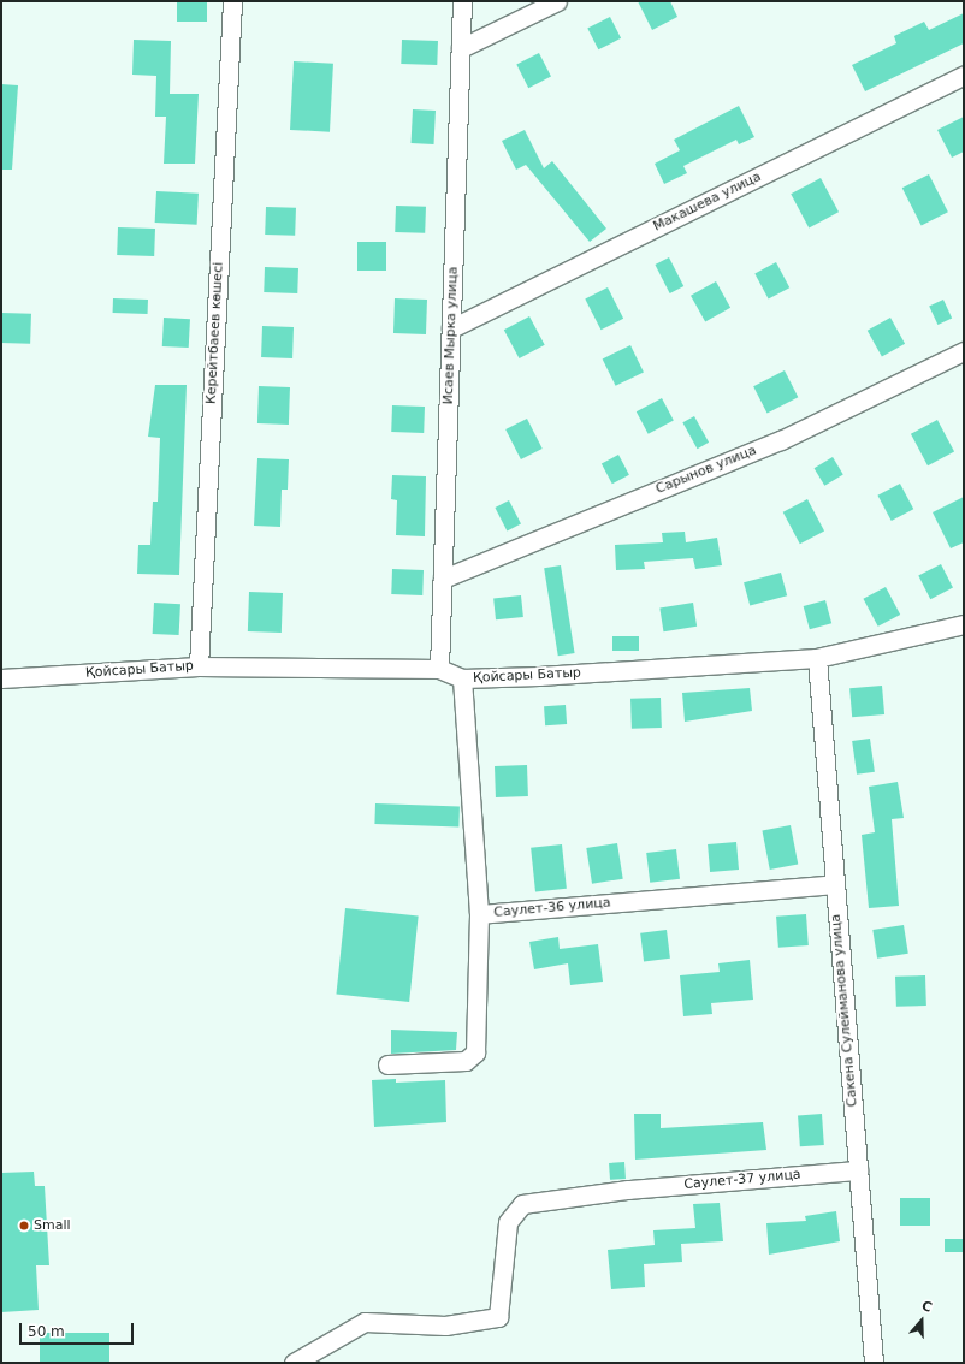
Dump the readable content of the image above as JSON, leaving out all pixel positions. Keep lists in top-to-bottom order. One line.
{"streets":{"street":["Макашева улица","Керейтбаеев көшесі","Исаев Мырка улица","Сарынов улица","Қойсары Батыр","Саулет-36 улица","Сакена Сулейманова улица","Саулет-37 улица"]},"crossings":[["Макашева улица","Исаев Мырка улица"],["Керейтбаеев көшесі","Қойсары Батыр"],["Исаев Мырка улица","Сарынов улица"],["Исаев Мырка улица","Қойсары Батыр"],["Қойсары Батыр","Саулет-36 улица"],["Қойсары Батыр","Сакена Сулейманова улица"],["Саулет-36 улица","Сакена Сулейманова улица"],["Сакена Сулейманова улица","Саулет-37 улица"]],"places":["Small"],"scale_bar":"50 m","north":"top"}
